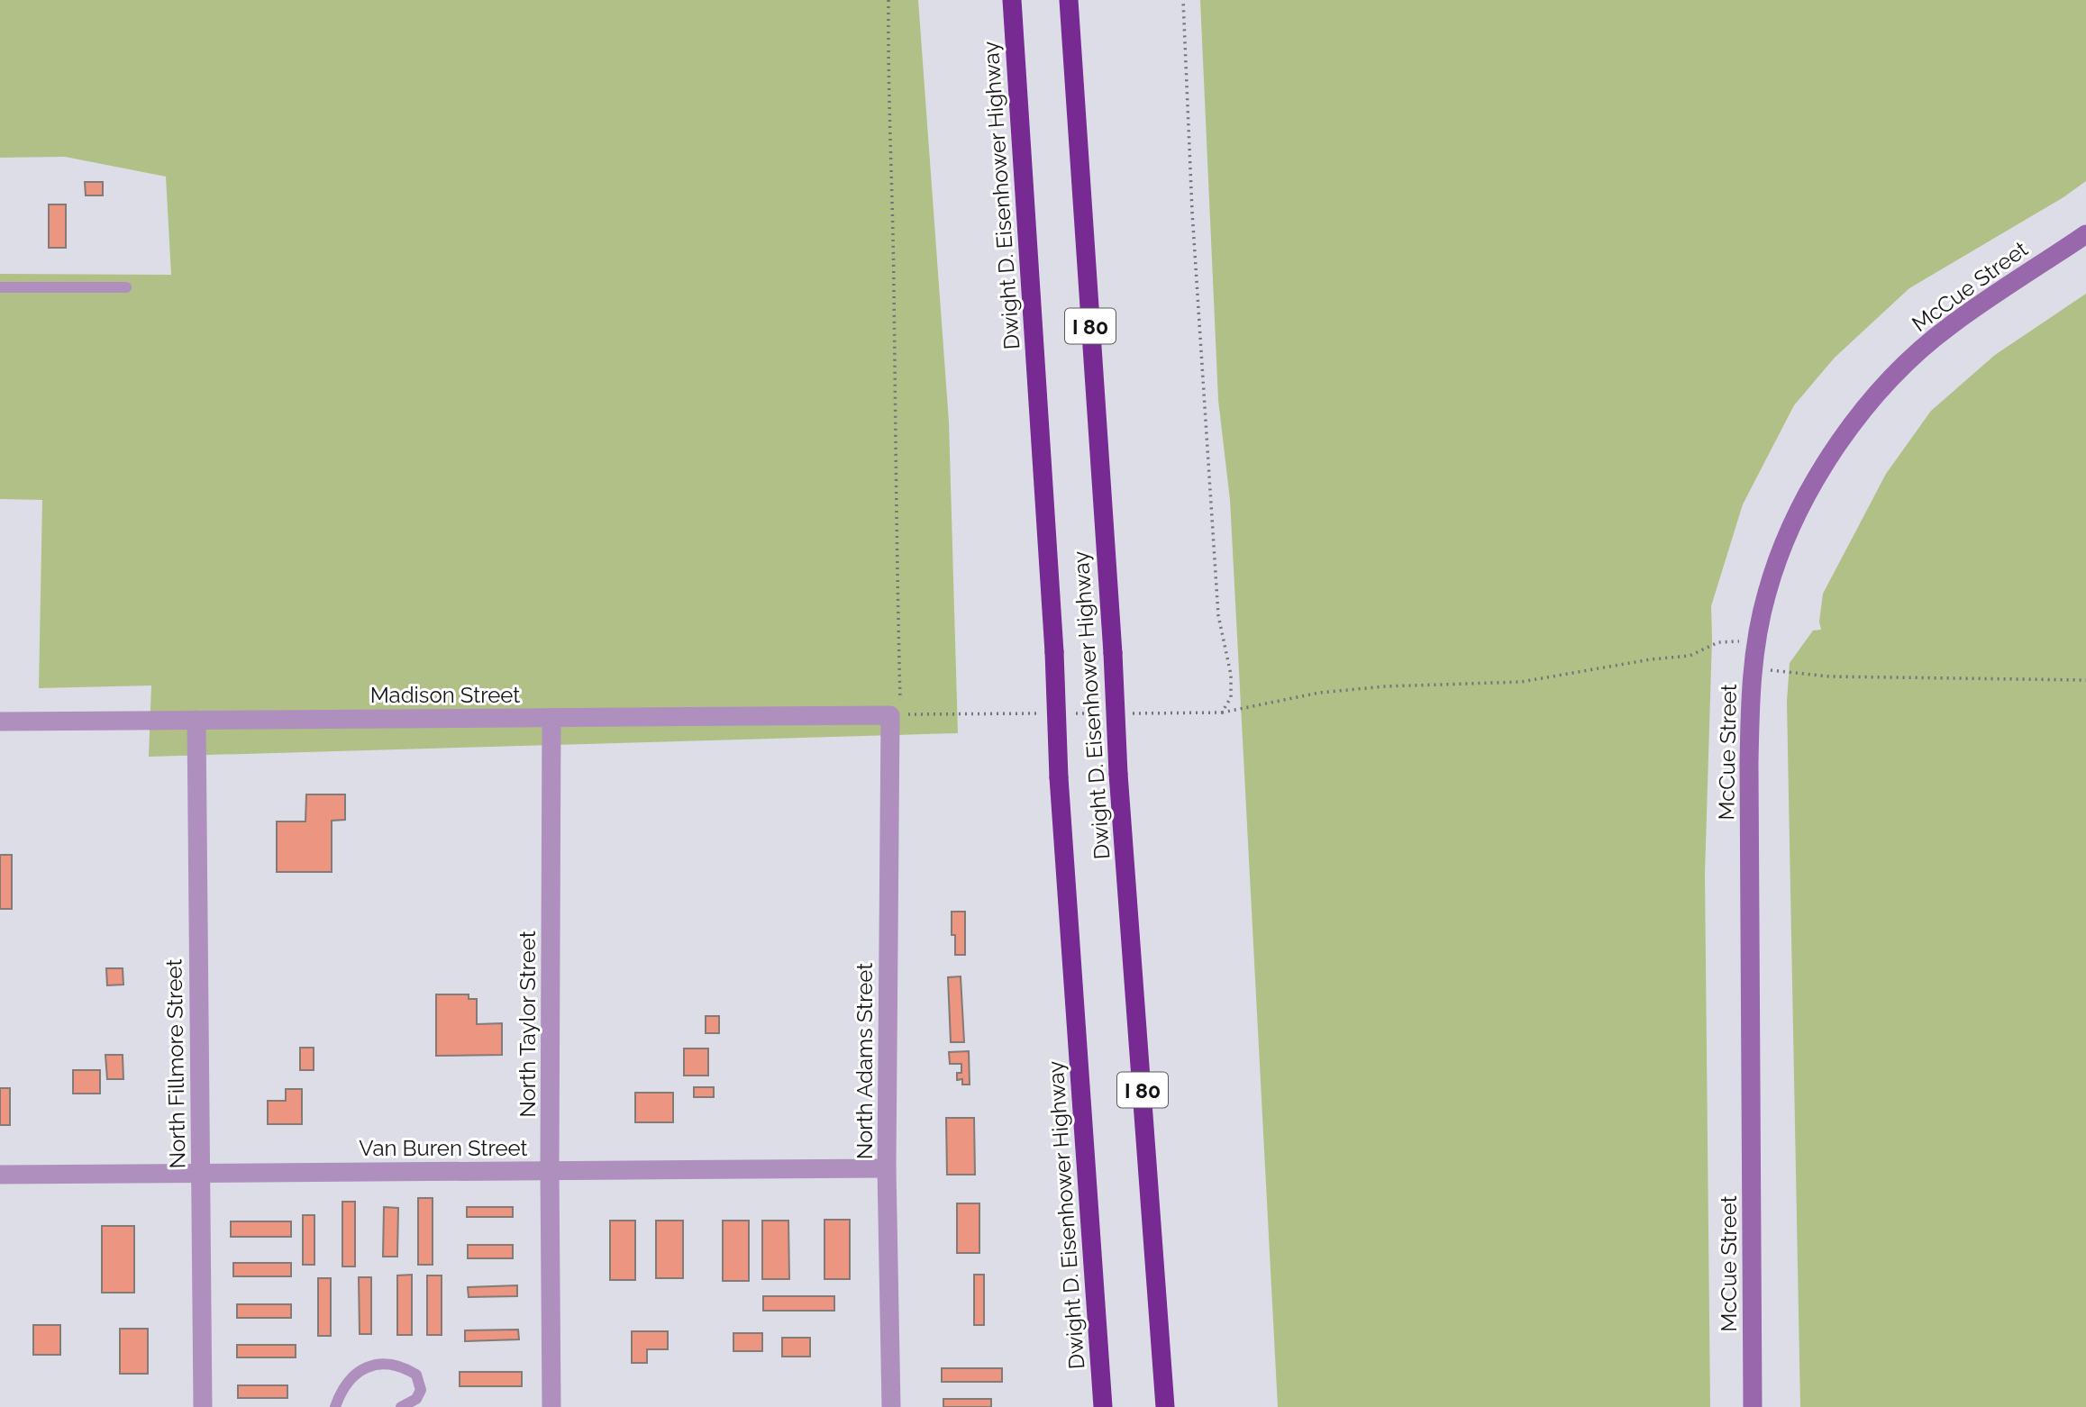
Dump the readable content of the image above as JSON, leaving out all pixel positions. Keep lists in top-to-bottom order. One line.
{"streets":{"highway":["Dwight D. Eisenhower Highway","I 80"],"main road":["McCue Street"],"street":["Madison Street","North Taylor Street","North Adams Street","North Fillmore Street","Van Buren Street"]},"crossings":[["Madison Street","North Taylor Street"],["Madison Street","North Adams Street"],["Madison Street","North Fillmore Street"],["North Taylor Street","Van Buren Street"],["North Adams Street","Van Buren Street"],["North Fillmore Street","Van Buren Street"]]}
